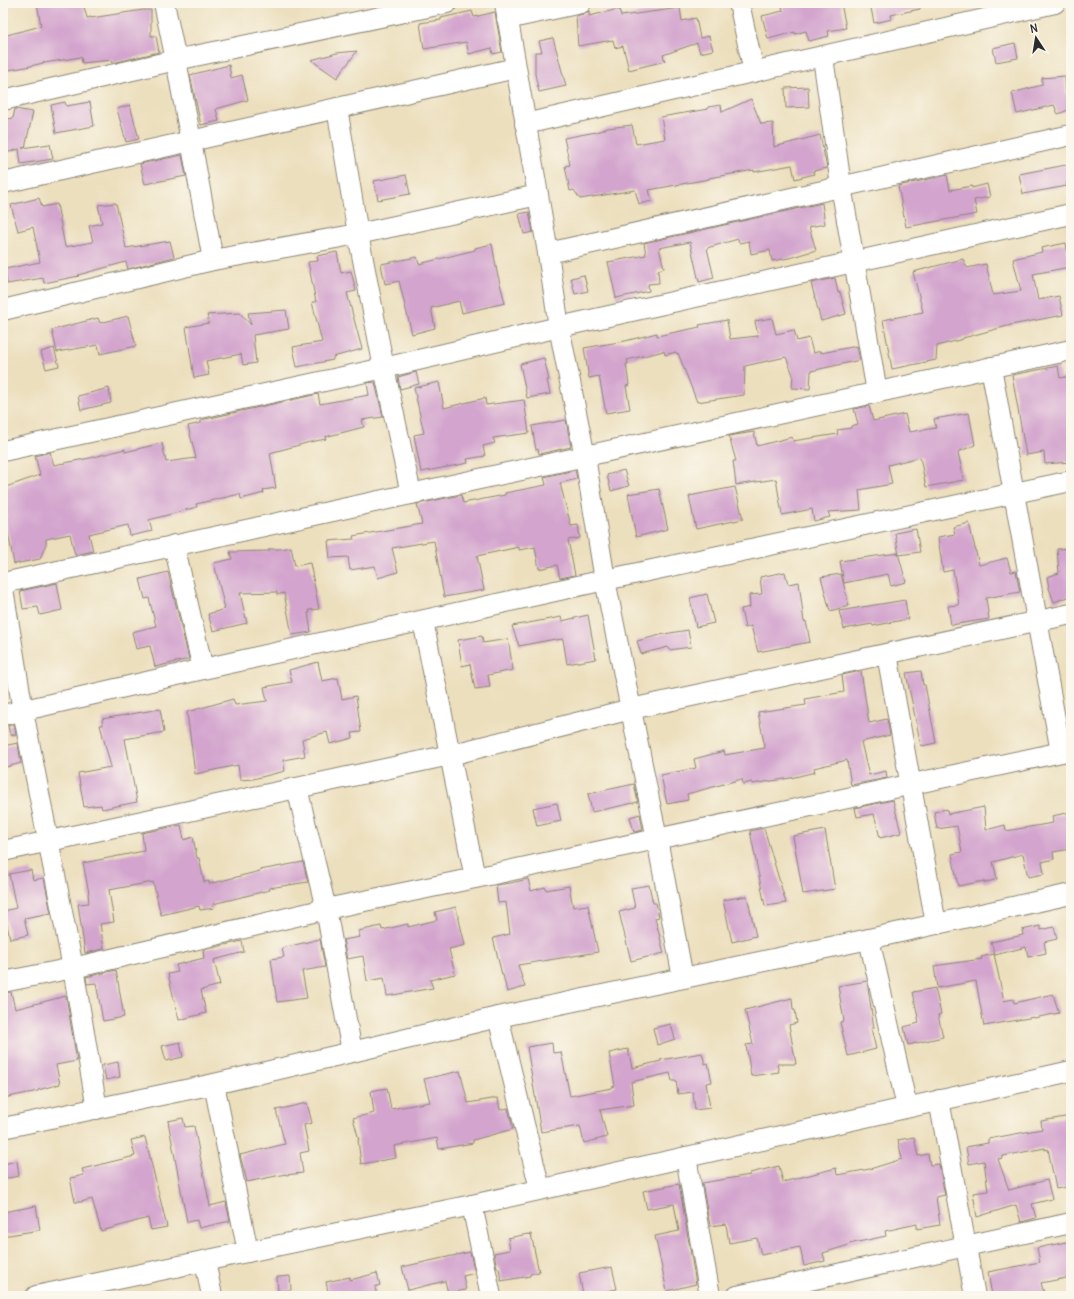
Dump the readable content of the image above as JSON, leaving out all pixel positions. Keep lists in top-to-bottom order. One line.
{"north":"top"}
